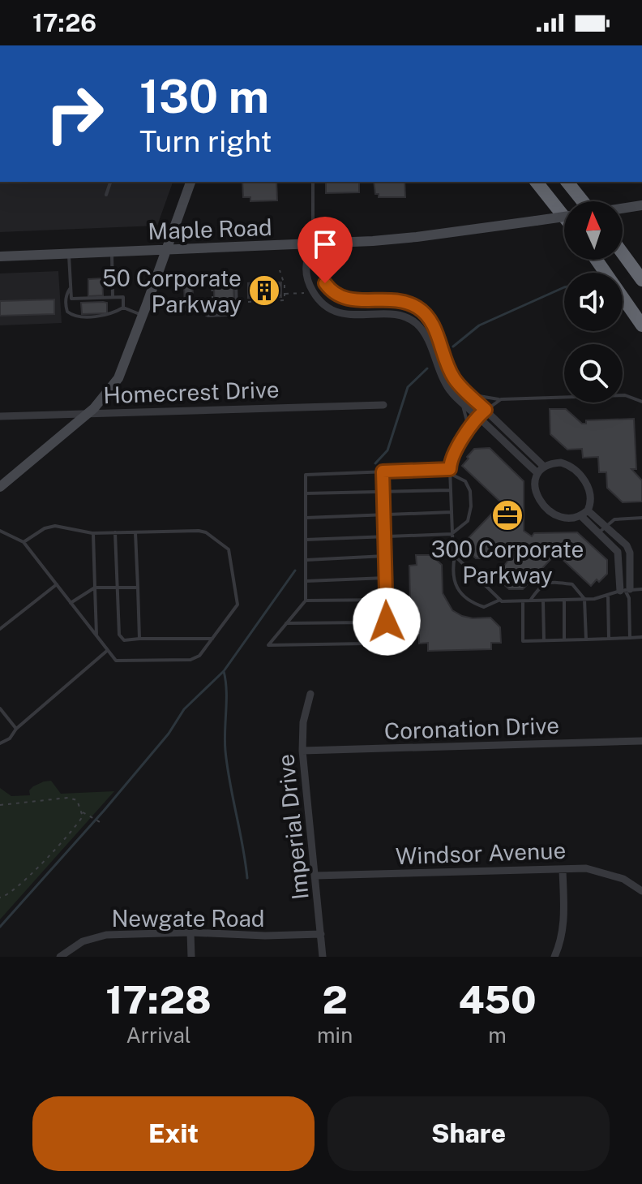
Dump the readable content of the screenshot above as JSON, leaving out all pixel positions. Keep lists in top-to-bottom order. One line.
{"streets":{"main road":["Maple Road"],"street":["Homecrest Drive","Coronation Drive","Imperial Drive","Windsor Avenue","Newgate Road"]},"crossings":[["Coronation Drive","Imperial Drive"],["Imperial Drive","Windsor Avenue"],["Imperial Drive","Newgate Road"]],"places":{"building":["50 Corporate Parkway"],"office":["300 Corporate Parkway"]},"north":"top","page":{"status":"17:26","turn":["130 m","Turn right"],"eta":["17:28","Arrival","2","min","450","m"],"buttons":["Exit","Share"]}}
